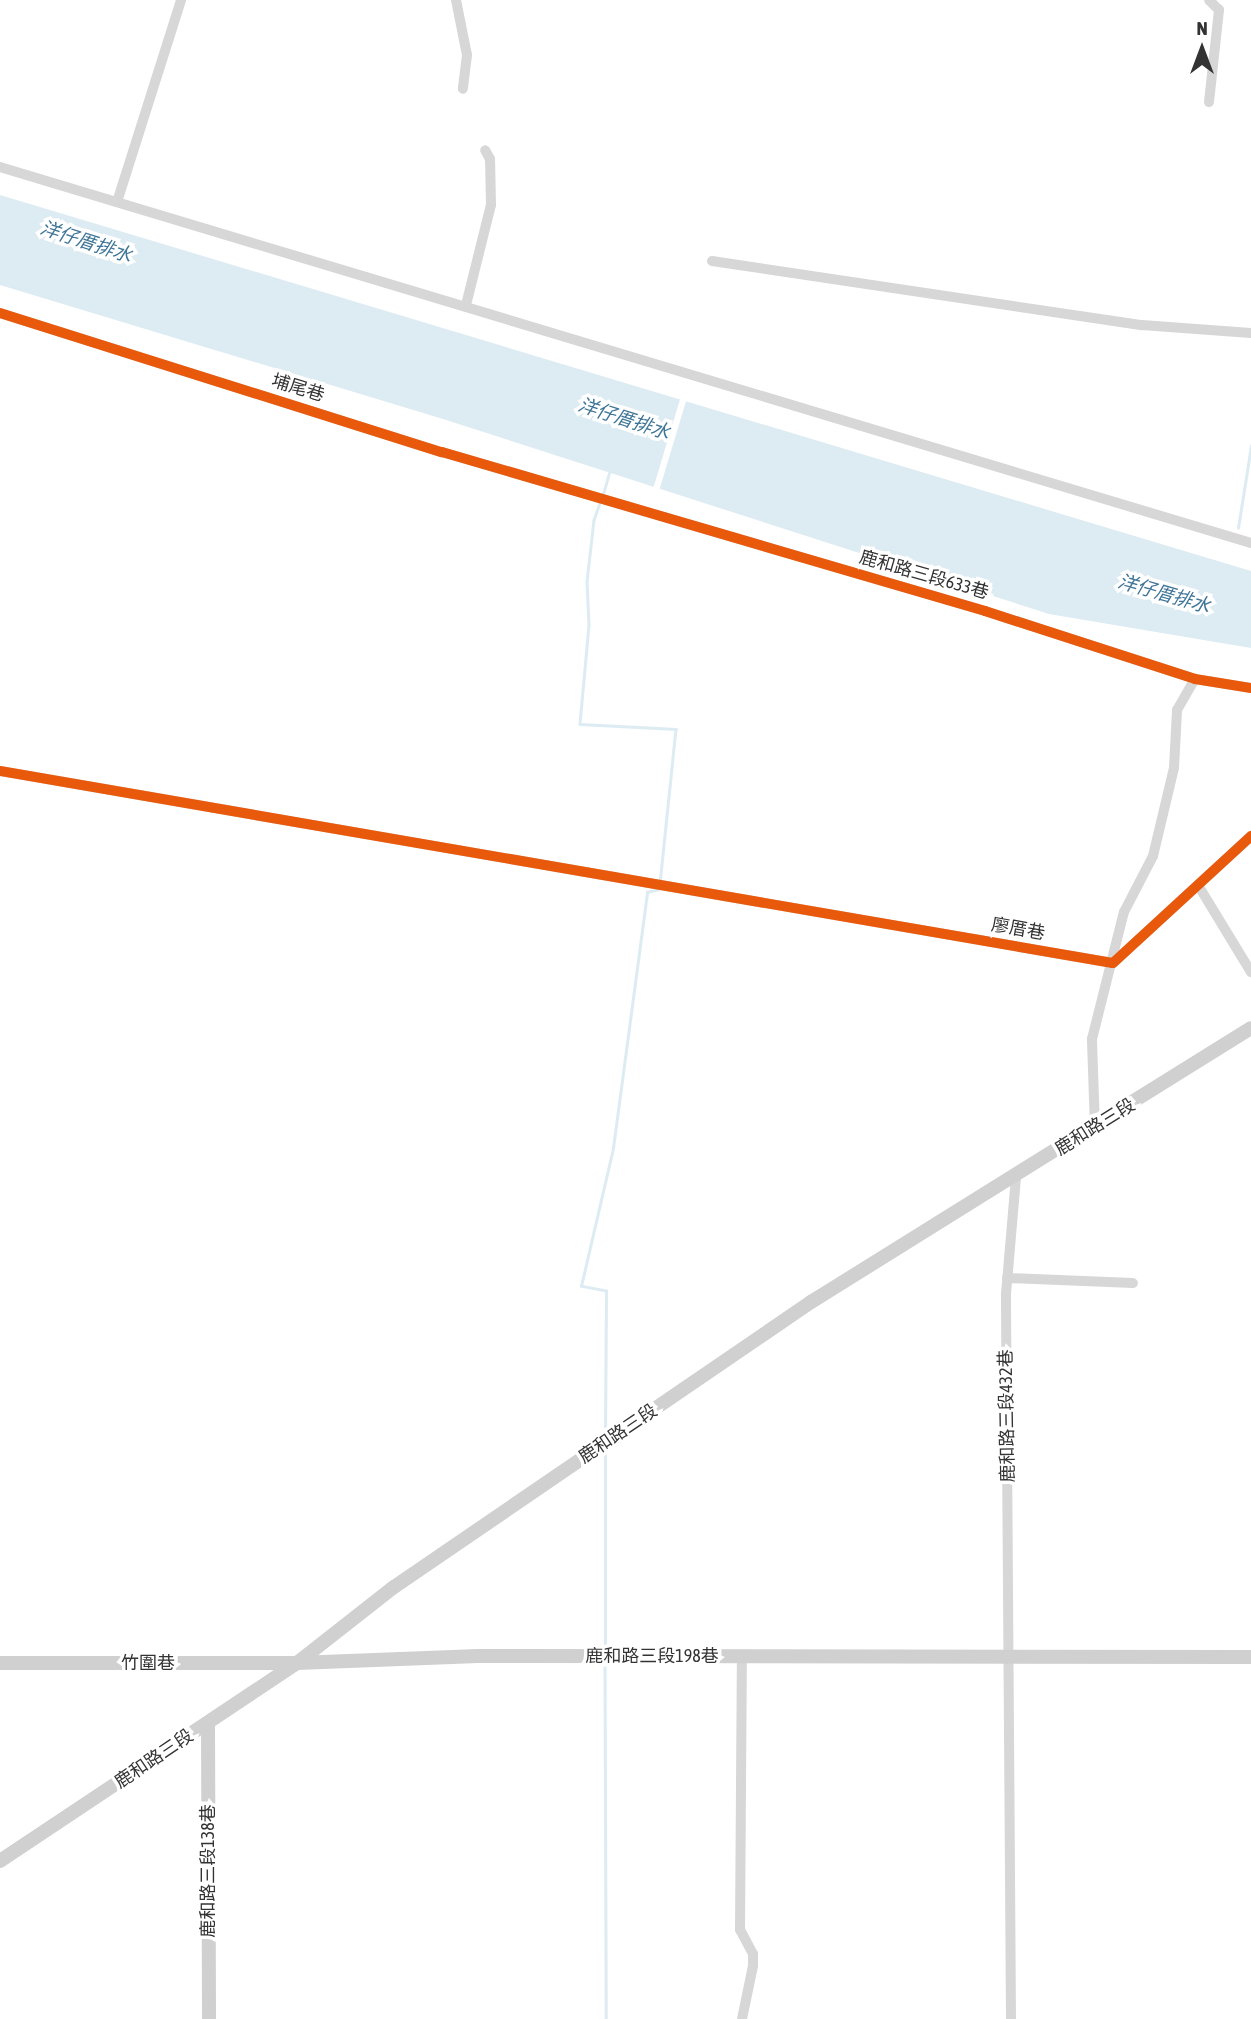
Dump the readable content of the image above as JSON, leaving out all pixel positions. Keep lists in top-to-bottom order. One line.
{"streets":{"street":["埔尾巷","鹿和路三段633巷","廖厝巷","鹿和路三段","鹿和路三段432巷","鹿和路三段198巷","竹圍巷","鹿和路三段138巷"]},"crossings":[["埔尾巷","鹿和路三段633巷"],["鹿和路三段","鹿和路三段432巷"],["鹿和路三段","鹿和路三段198巷"],["鹿和路三段","竹圍巷"],["鹿和路三段","鹿和路三段138巷"],["鹿和路三段432巷","鹿和路三段198巷"],["鹿和路三段198巷","竹圍巷"]],"water":["洋仔厝排水"],"north":"top"}
